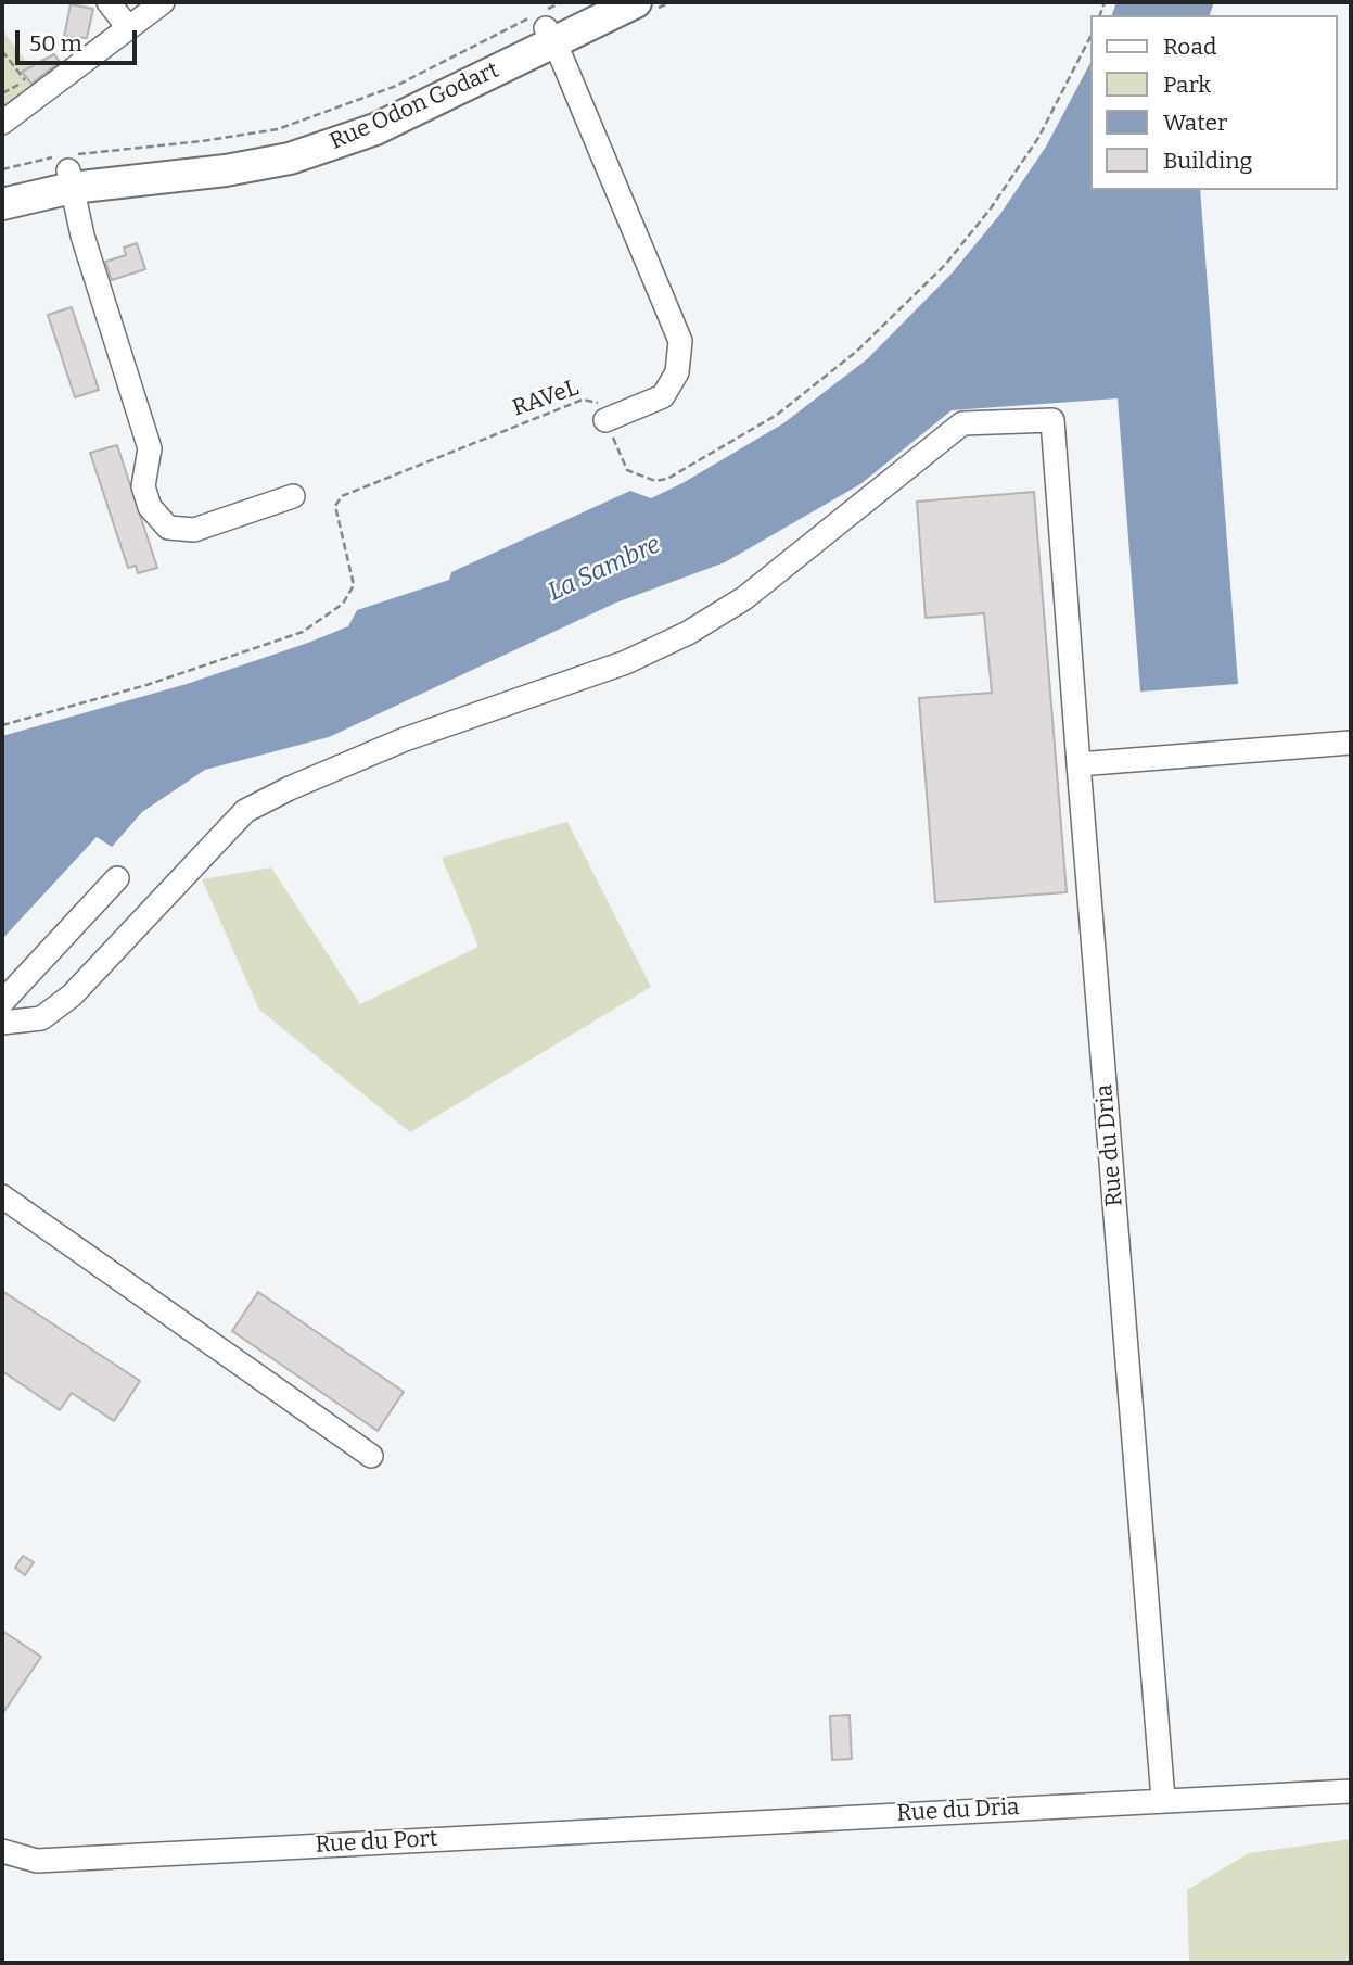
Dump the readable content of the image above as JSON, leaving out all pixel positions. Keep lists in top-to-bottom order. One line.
{"streets":{"main road":["Rue Odon Godart"],"street":["Rue du Dria","Rue du Port"],"path":["RAVeL"]},"crossings":[["Rue du Dria","Rue du Port"]],"water":["La Sambre"],"legend":["Road","Park","Water","Building"],"scale_bar":"50 m"}
